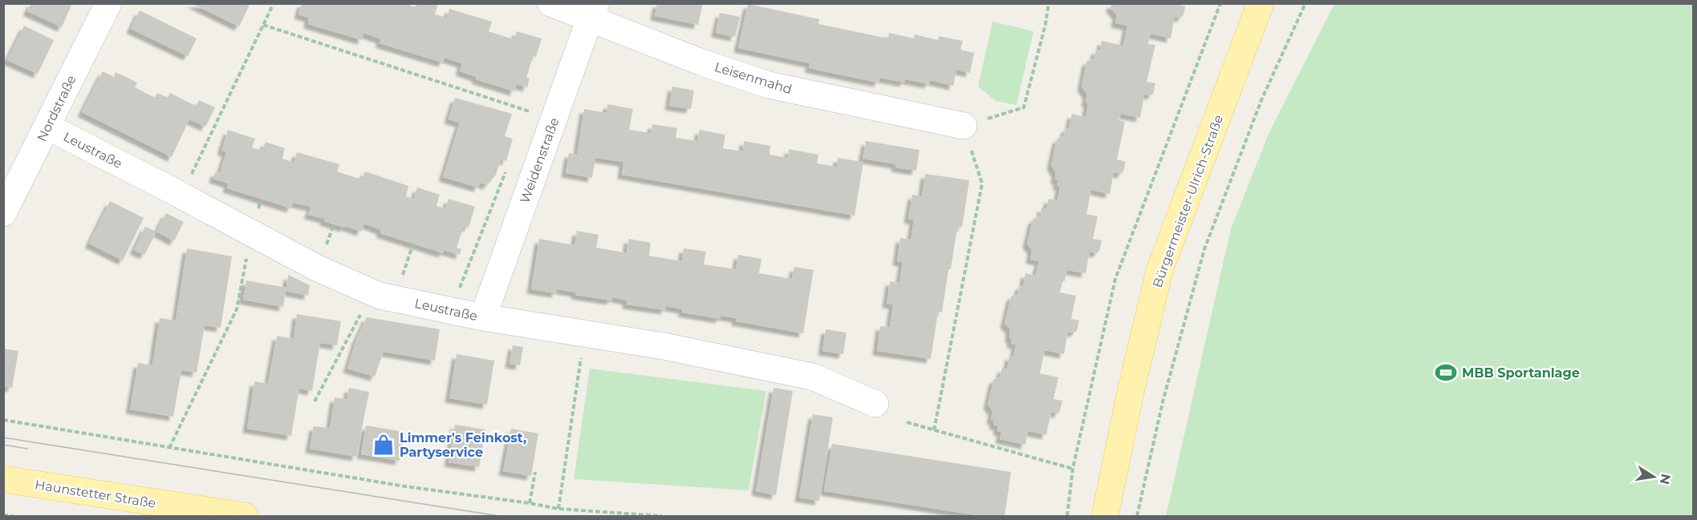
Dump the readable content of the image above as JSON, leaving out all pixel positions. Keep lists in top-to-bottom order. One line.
{"streets":{"main road":["Bürgermeister-Ulrich-Straße","Haunstetter Straße"],"street":["Leisenmahd","Nordstraße","Leustraße","Weidenstraße"]},"crossings":[["Leisenmahd","Weidenstraße"],["Nordstraße","Leustraße"],["Leustraße","Weidenstraße"]],"places":{"sports":["MBB Sportanlage"],"shop":["Limmer's Feinkost, Partyservice"]},"north":"right"}
